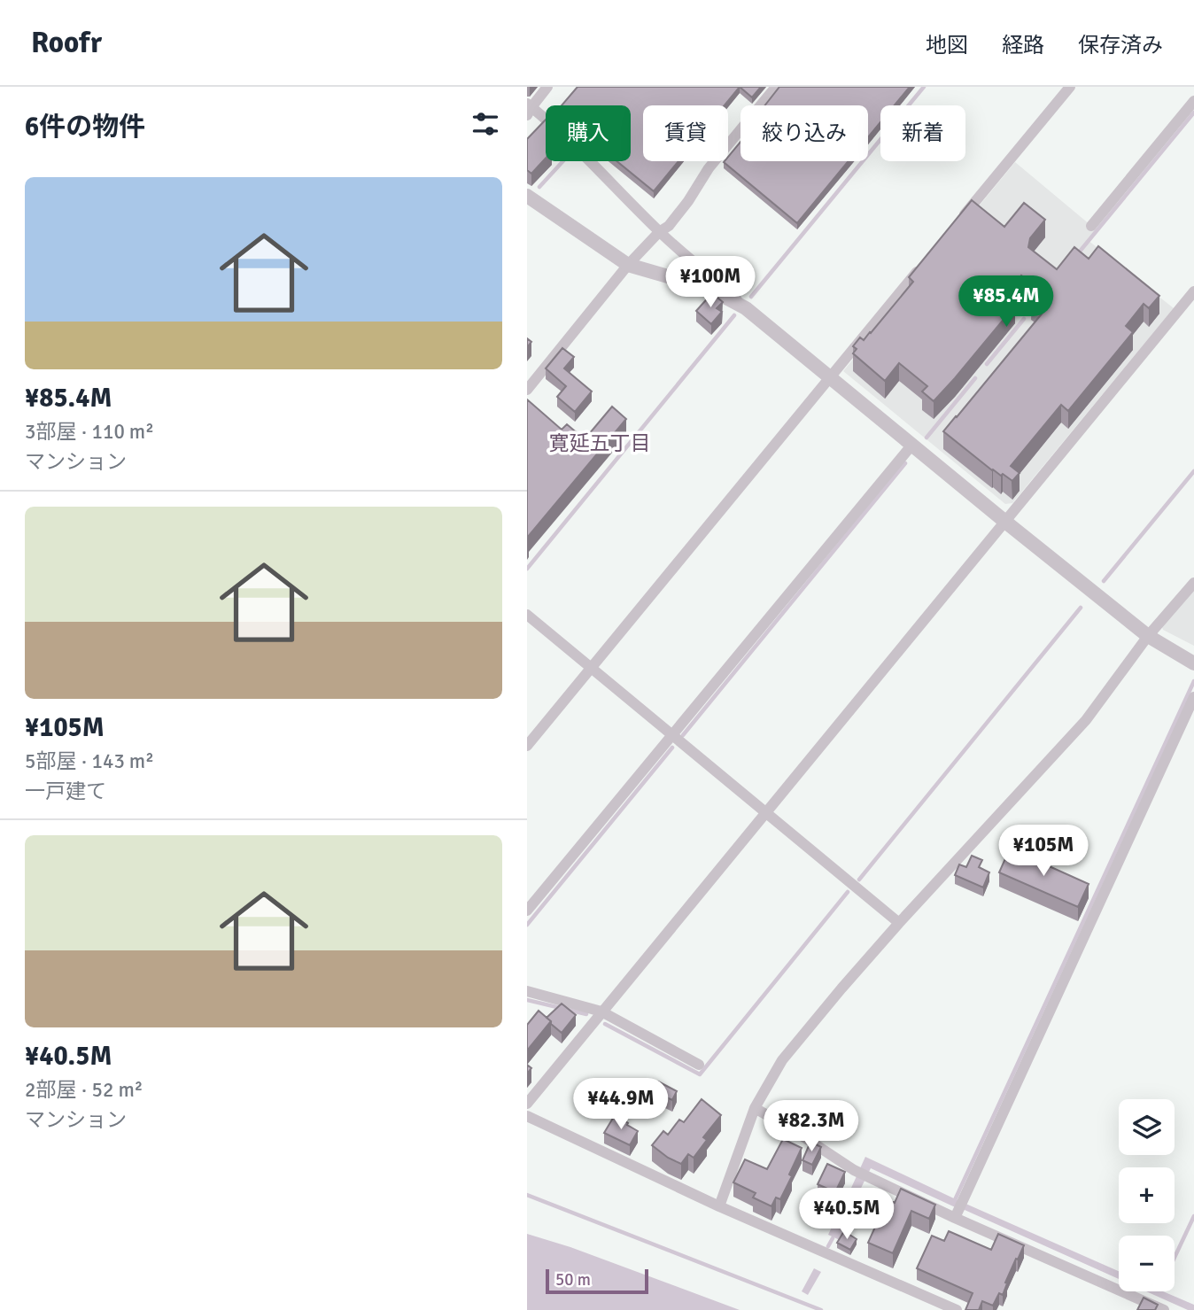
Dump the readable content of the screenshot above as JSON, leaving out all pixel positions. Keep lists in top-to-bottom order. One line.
{"districts":["寛延五丁目"],"scale_bar":"50 m","page":{"header":"Roofr","nav":["地図","経路","保存済み"],"heading":"6件の物件","chip":["購入","賃貸","絞り込み","新着"],"list":[{"name":"¥85.4M","note":"3部屋 · 110 m² · マンション"},{"name":"¥105M","note":"5部屋 · 143 m² · 一戸建て"},{"name":"¥40.5M","note":"2部屋 · 52 m² · マンション"}],"price":["¥100M","¥85.4M","¥105M","¥44.9M","¥82.3M","¥40.5M"],"map_buttons":["+","−"],"scale":"50 m"}}
